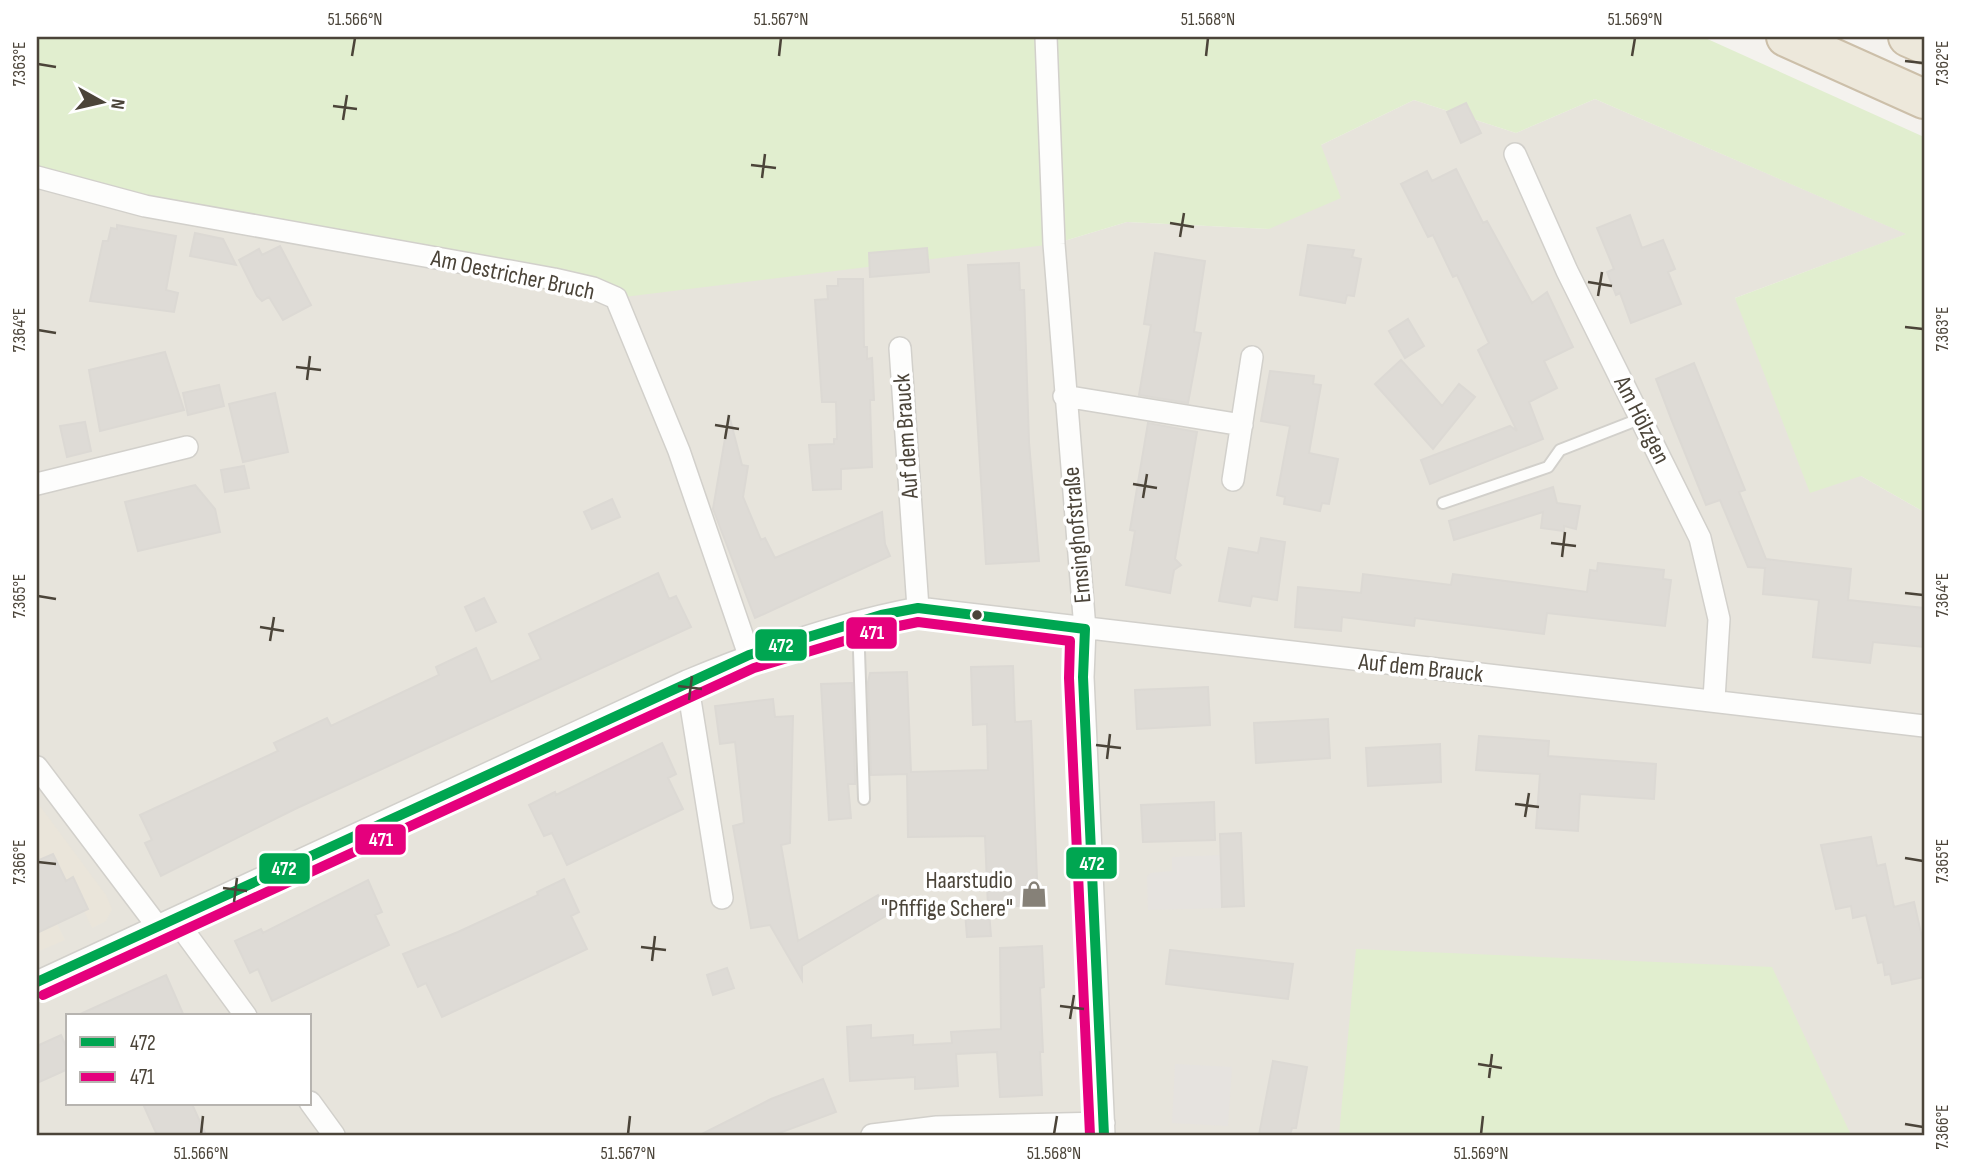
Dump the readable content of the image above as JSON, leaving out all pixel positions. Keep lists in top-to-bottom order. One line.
{"streets":{"street":["Am Oestricher Bruch","Am Hölzgen","Auf dem Brauck","Emsinghofstraße"]},"crossings":[["Am Oestricher Bruch","Auf dem Brauck"],["Am Hölzgen","Auf dem Brauck"],["Auf dem Brauck","Emsinghofstraße"]],"places":{"shop":["Haarstudio \"Pfiffige Schere\""]},"lines":["transit line 472","transit line 471"],"legend":["472","471"],"north":"right","coordinates":["51.566°N","51.567°N","51.568°N","51.569°N","7.362°E","7.363°E","7.364°E","7.365°E","7.366°E"]}
